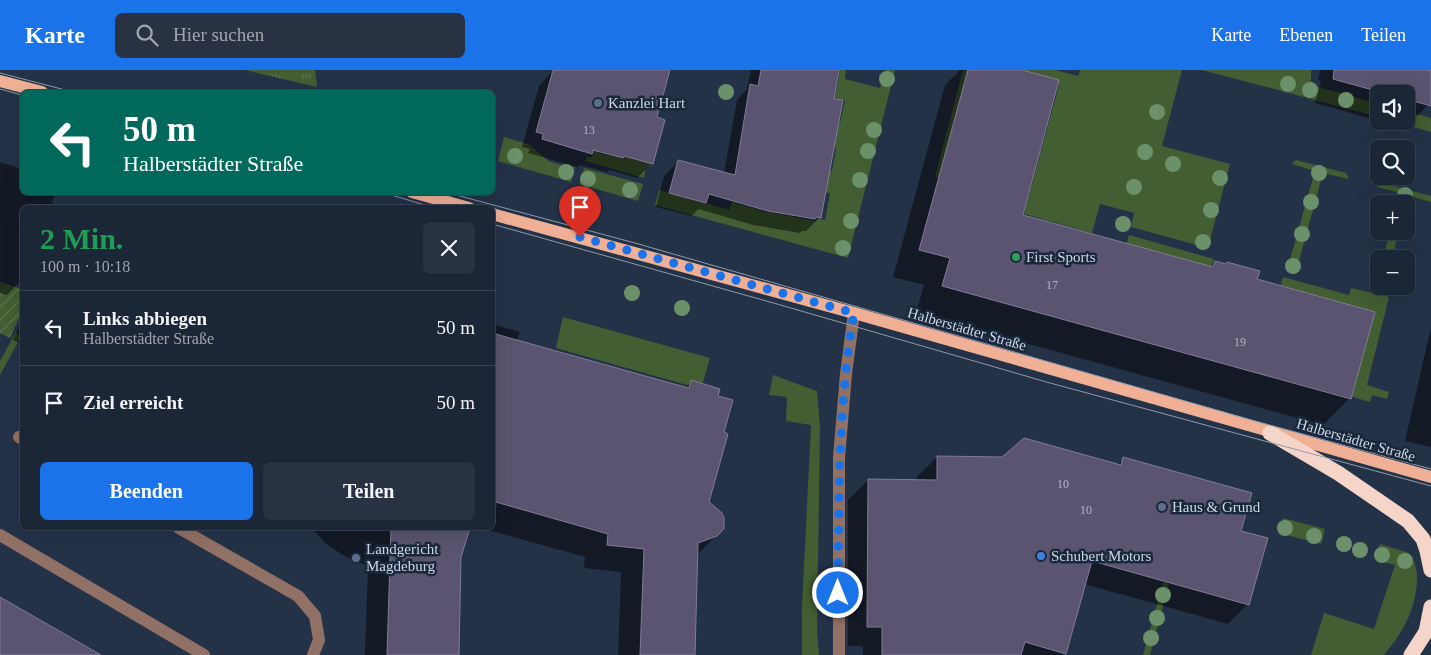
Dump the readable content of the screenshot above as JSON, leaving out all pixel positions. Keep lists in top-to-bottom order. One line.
{"streets":{"main road":["Halberstädter Straße"]},"places":["Kanzlei Hart","First Sports","Haus & Grund","Schubert Motors","Landgericht Magdeburg"],"house_numbers":["13","17","19","10","10"],"page":{"header":"Karte","search":"Hier suchen","nav":["Karte","Ebenen","Teilen"],"map_buttons":["+","−"],"turn":["50 m","Halberstädter Straße"],"heading":["2 Min.","100 m · 10:18"],"list":[{"name":"Links abbiegen","note":"Halberstädter Straße","value":"50 m"},{"name":"Ziel erreicht","value":"50 m"}],"buttons":["Beenden","Teilen"]}}
